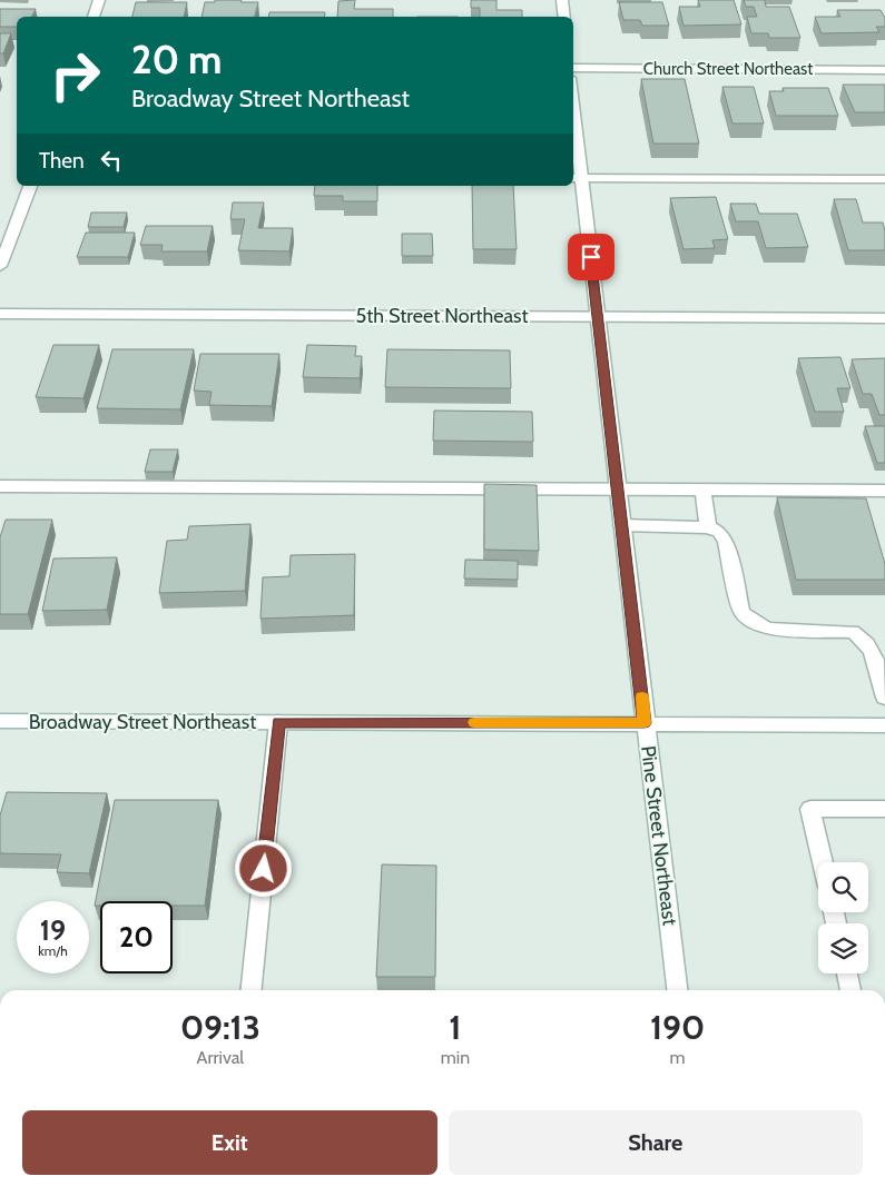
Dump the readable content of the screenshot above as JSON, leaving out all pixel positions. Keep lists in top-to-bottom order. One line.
{"streets":{"main road":["Church Street Northeast","5th Street Northeast","Broadway Street Northeast","Pine Street Northeast"]},"crossings":[["5th Street Northeast","Pine Street Northeast"],["Broadway Street Northeast","Pine Street Northeast"]],"page":{"turn":["20 m","Broadway Street Northeast"],"then":"Then","speed":"19 km/h","limit":"20","eta":["09:13","Arrival","1","min","190","m"],"buttons":["Exit","Share"]}}
